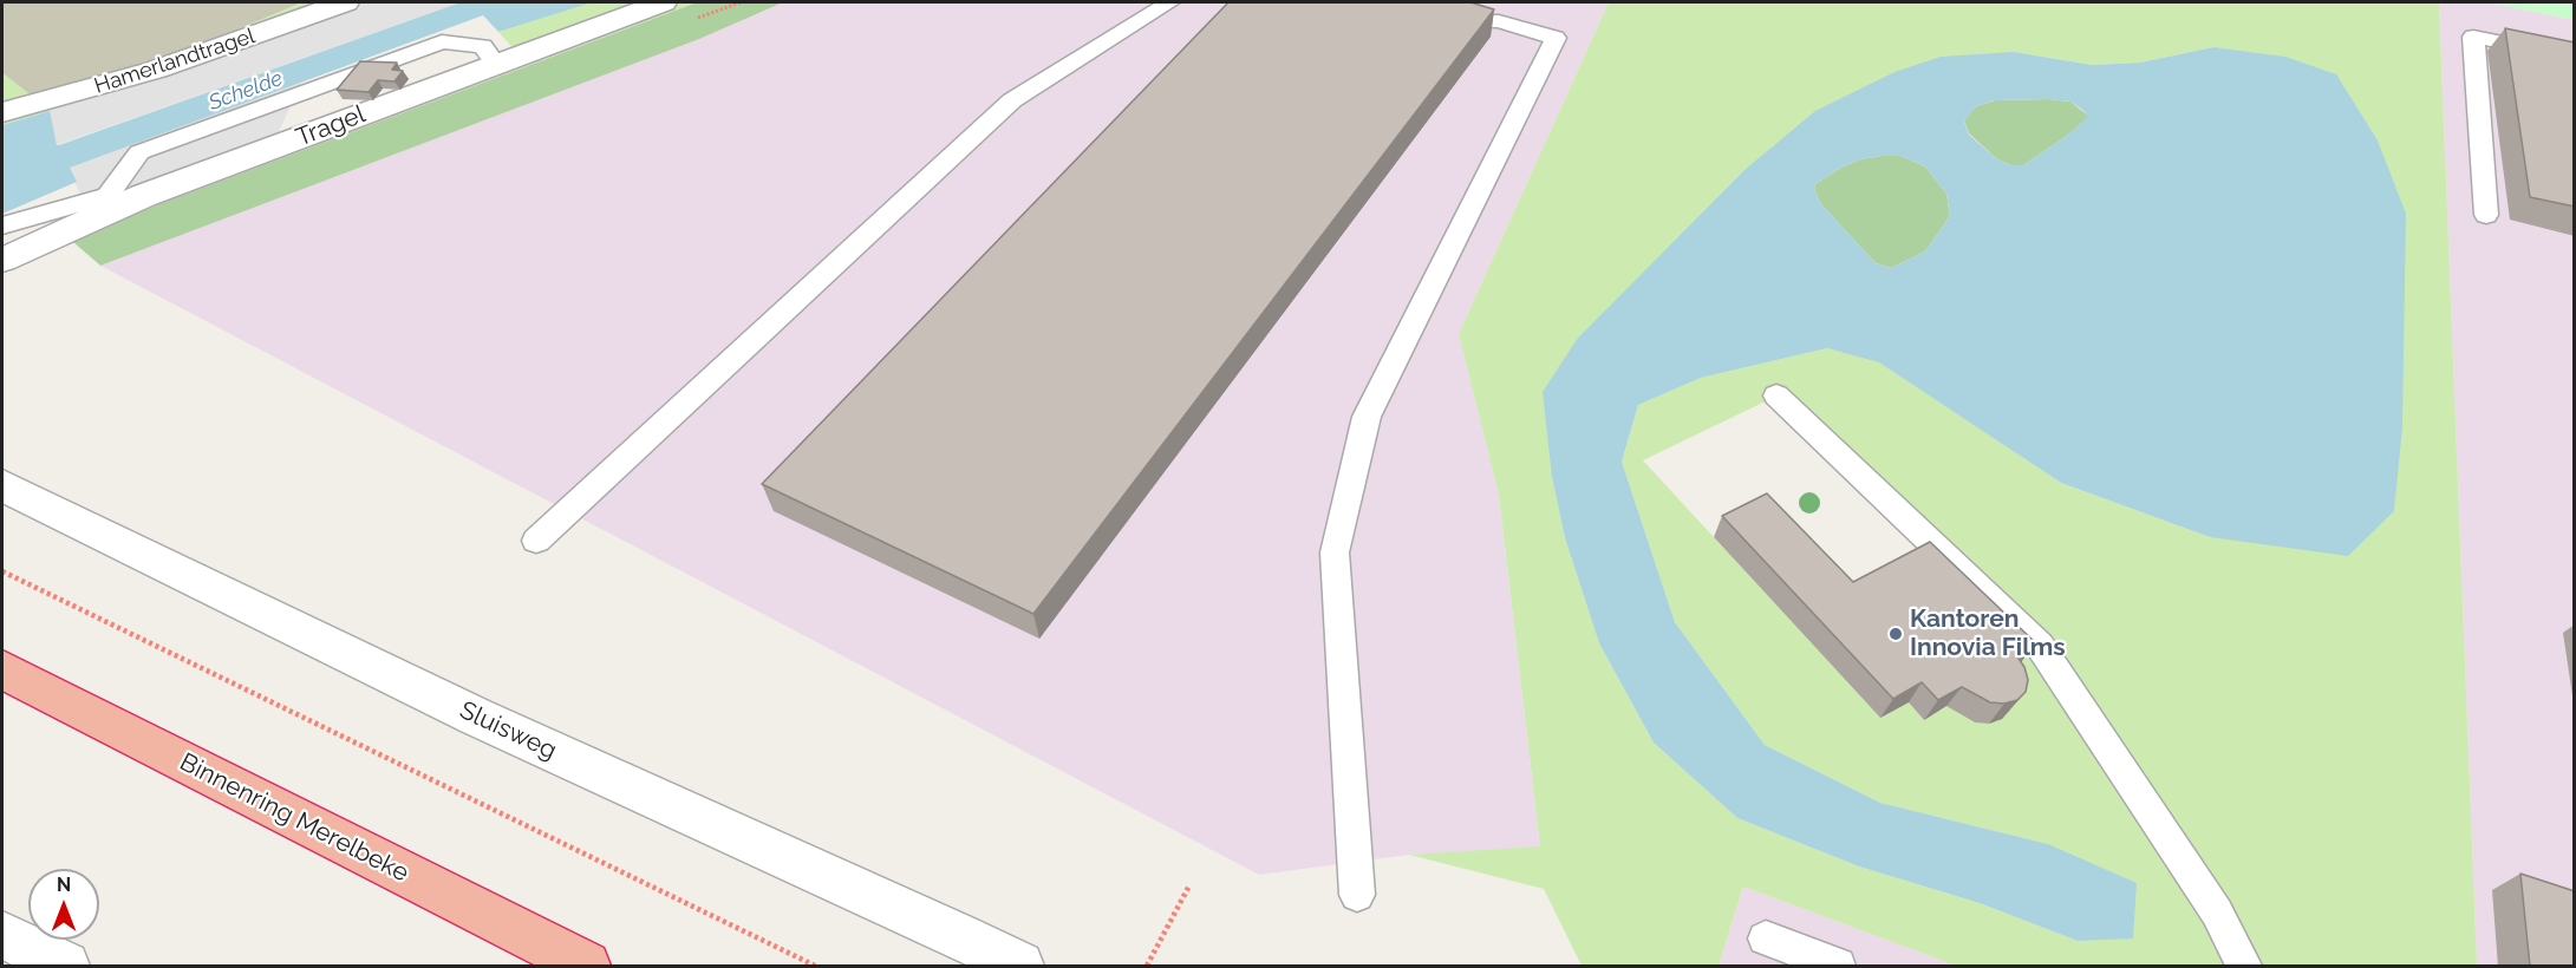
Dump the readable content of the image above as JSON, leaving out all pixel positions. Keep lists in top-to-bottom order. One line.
{"streets":{"highway":["Binnenring Merelbeke"],"street":["Hamerlandtragel","Tragel","Sluisweg"]},"water":["Schelde"],"places":["Kantoren Innovia Films"],"north":"top"}
